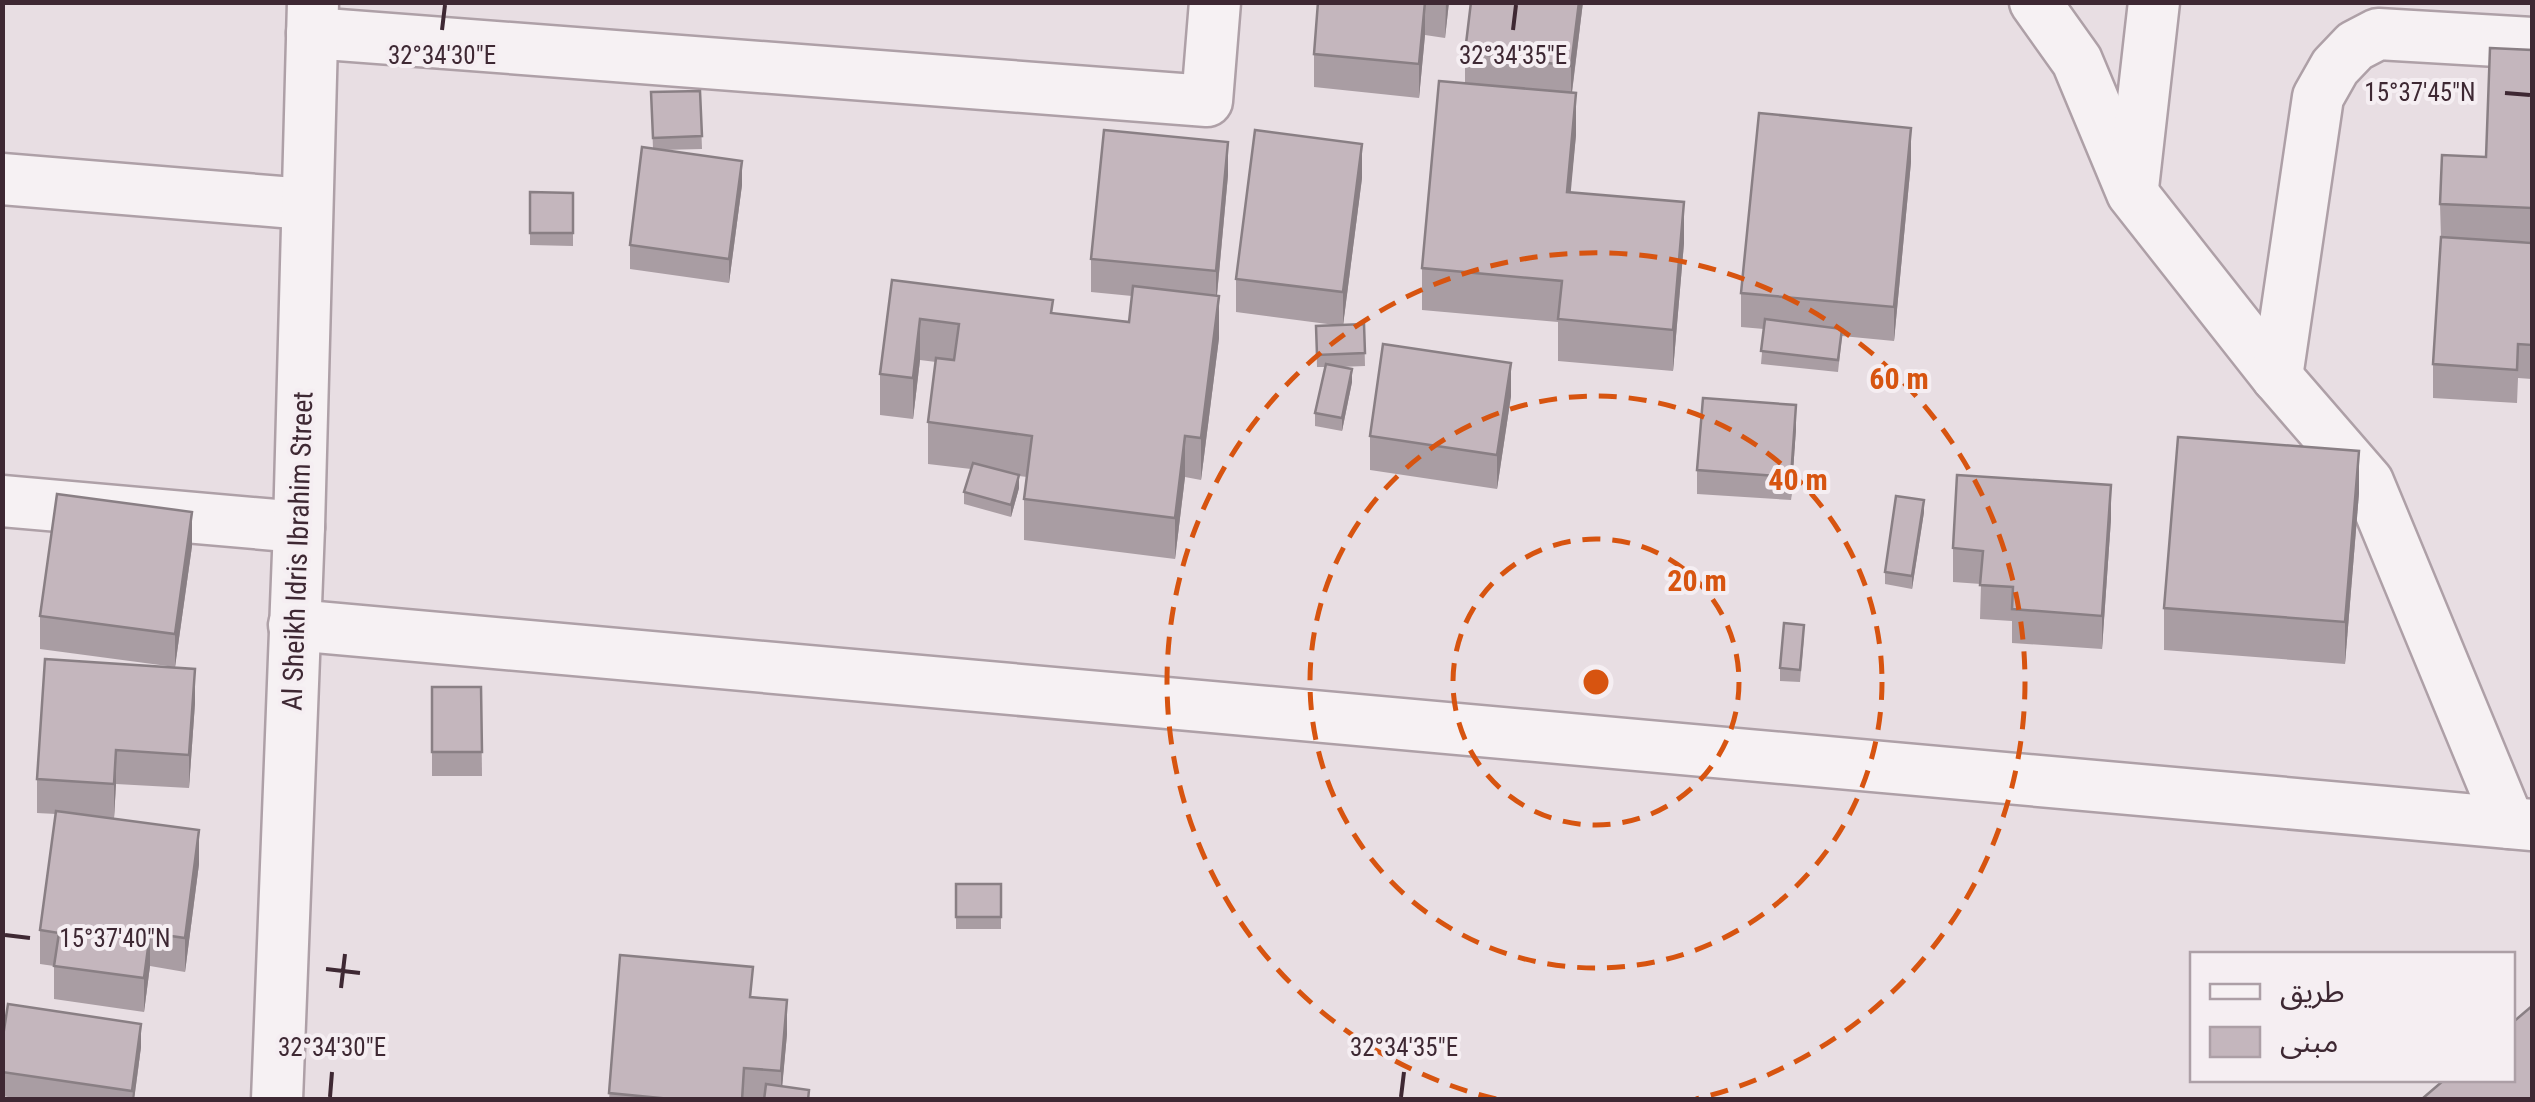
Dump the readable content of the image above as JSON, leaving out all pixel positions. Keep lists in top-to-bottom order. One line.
{"streets":{"street":["Al Sheikh Idris Ibrahim Street"]},"legend":["طريق","مبنى"],"coordinates":["32°34'30\"E","32°34'35\"E","15°37'45\"N","15°37'40\"N"],"rings":["60 m","40 m","20 m"]}
